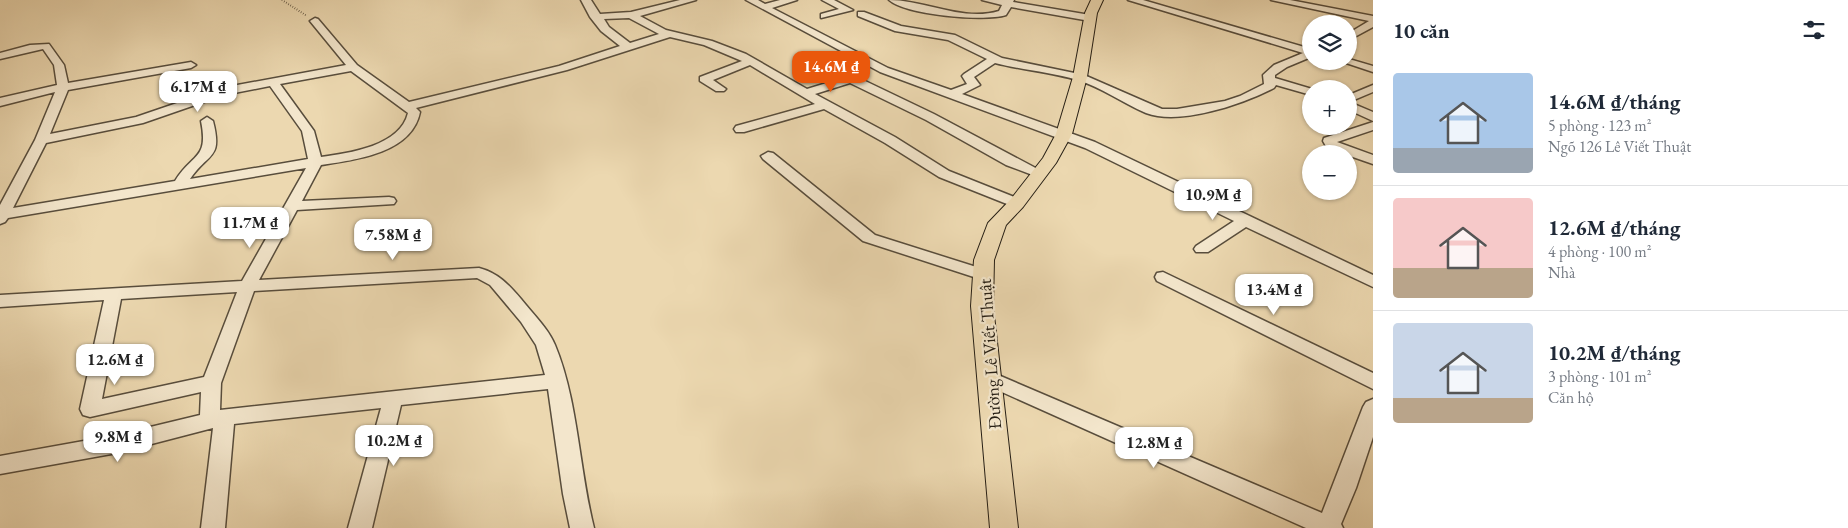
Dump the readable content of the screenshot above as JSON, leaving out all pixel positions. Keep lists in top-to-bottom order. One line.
{"streets":{"main road":["Đường Lê Viết Thuật"]},"page":{"heading":"10 căn","map_buttons":["+","−"],"price":["14.6M ₫","6.17M ₫","10.9M ₫","11.7M ₫","7.58M ₫","13.4M ₫","12.6M ₫","9.8M ₫","10.2M ₫","12.8M ₫"],"list":[{"name":"14.6M ₫/tháng","note":"5 phòng · 123 m² · Ngõ 126 Lê Viết Thuật"},{"name":"12.6M ₫/tháng","note":"4 phòng · 100 m² · Nhà"},{"name":"10.2M ₫/tháng","note":"3 phòng · 101 m² · Căn hộ"}]}}
